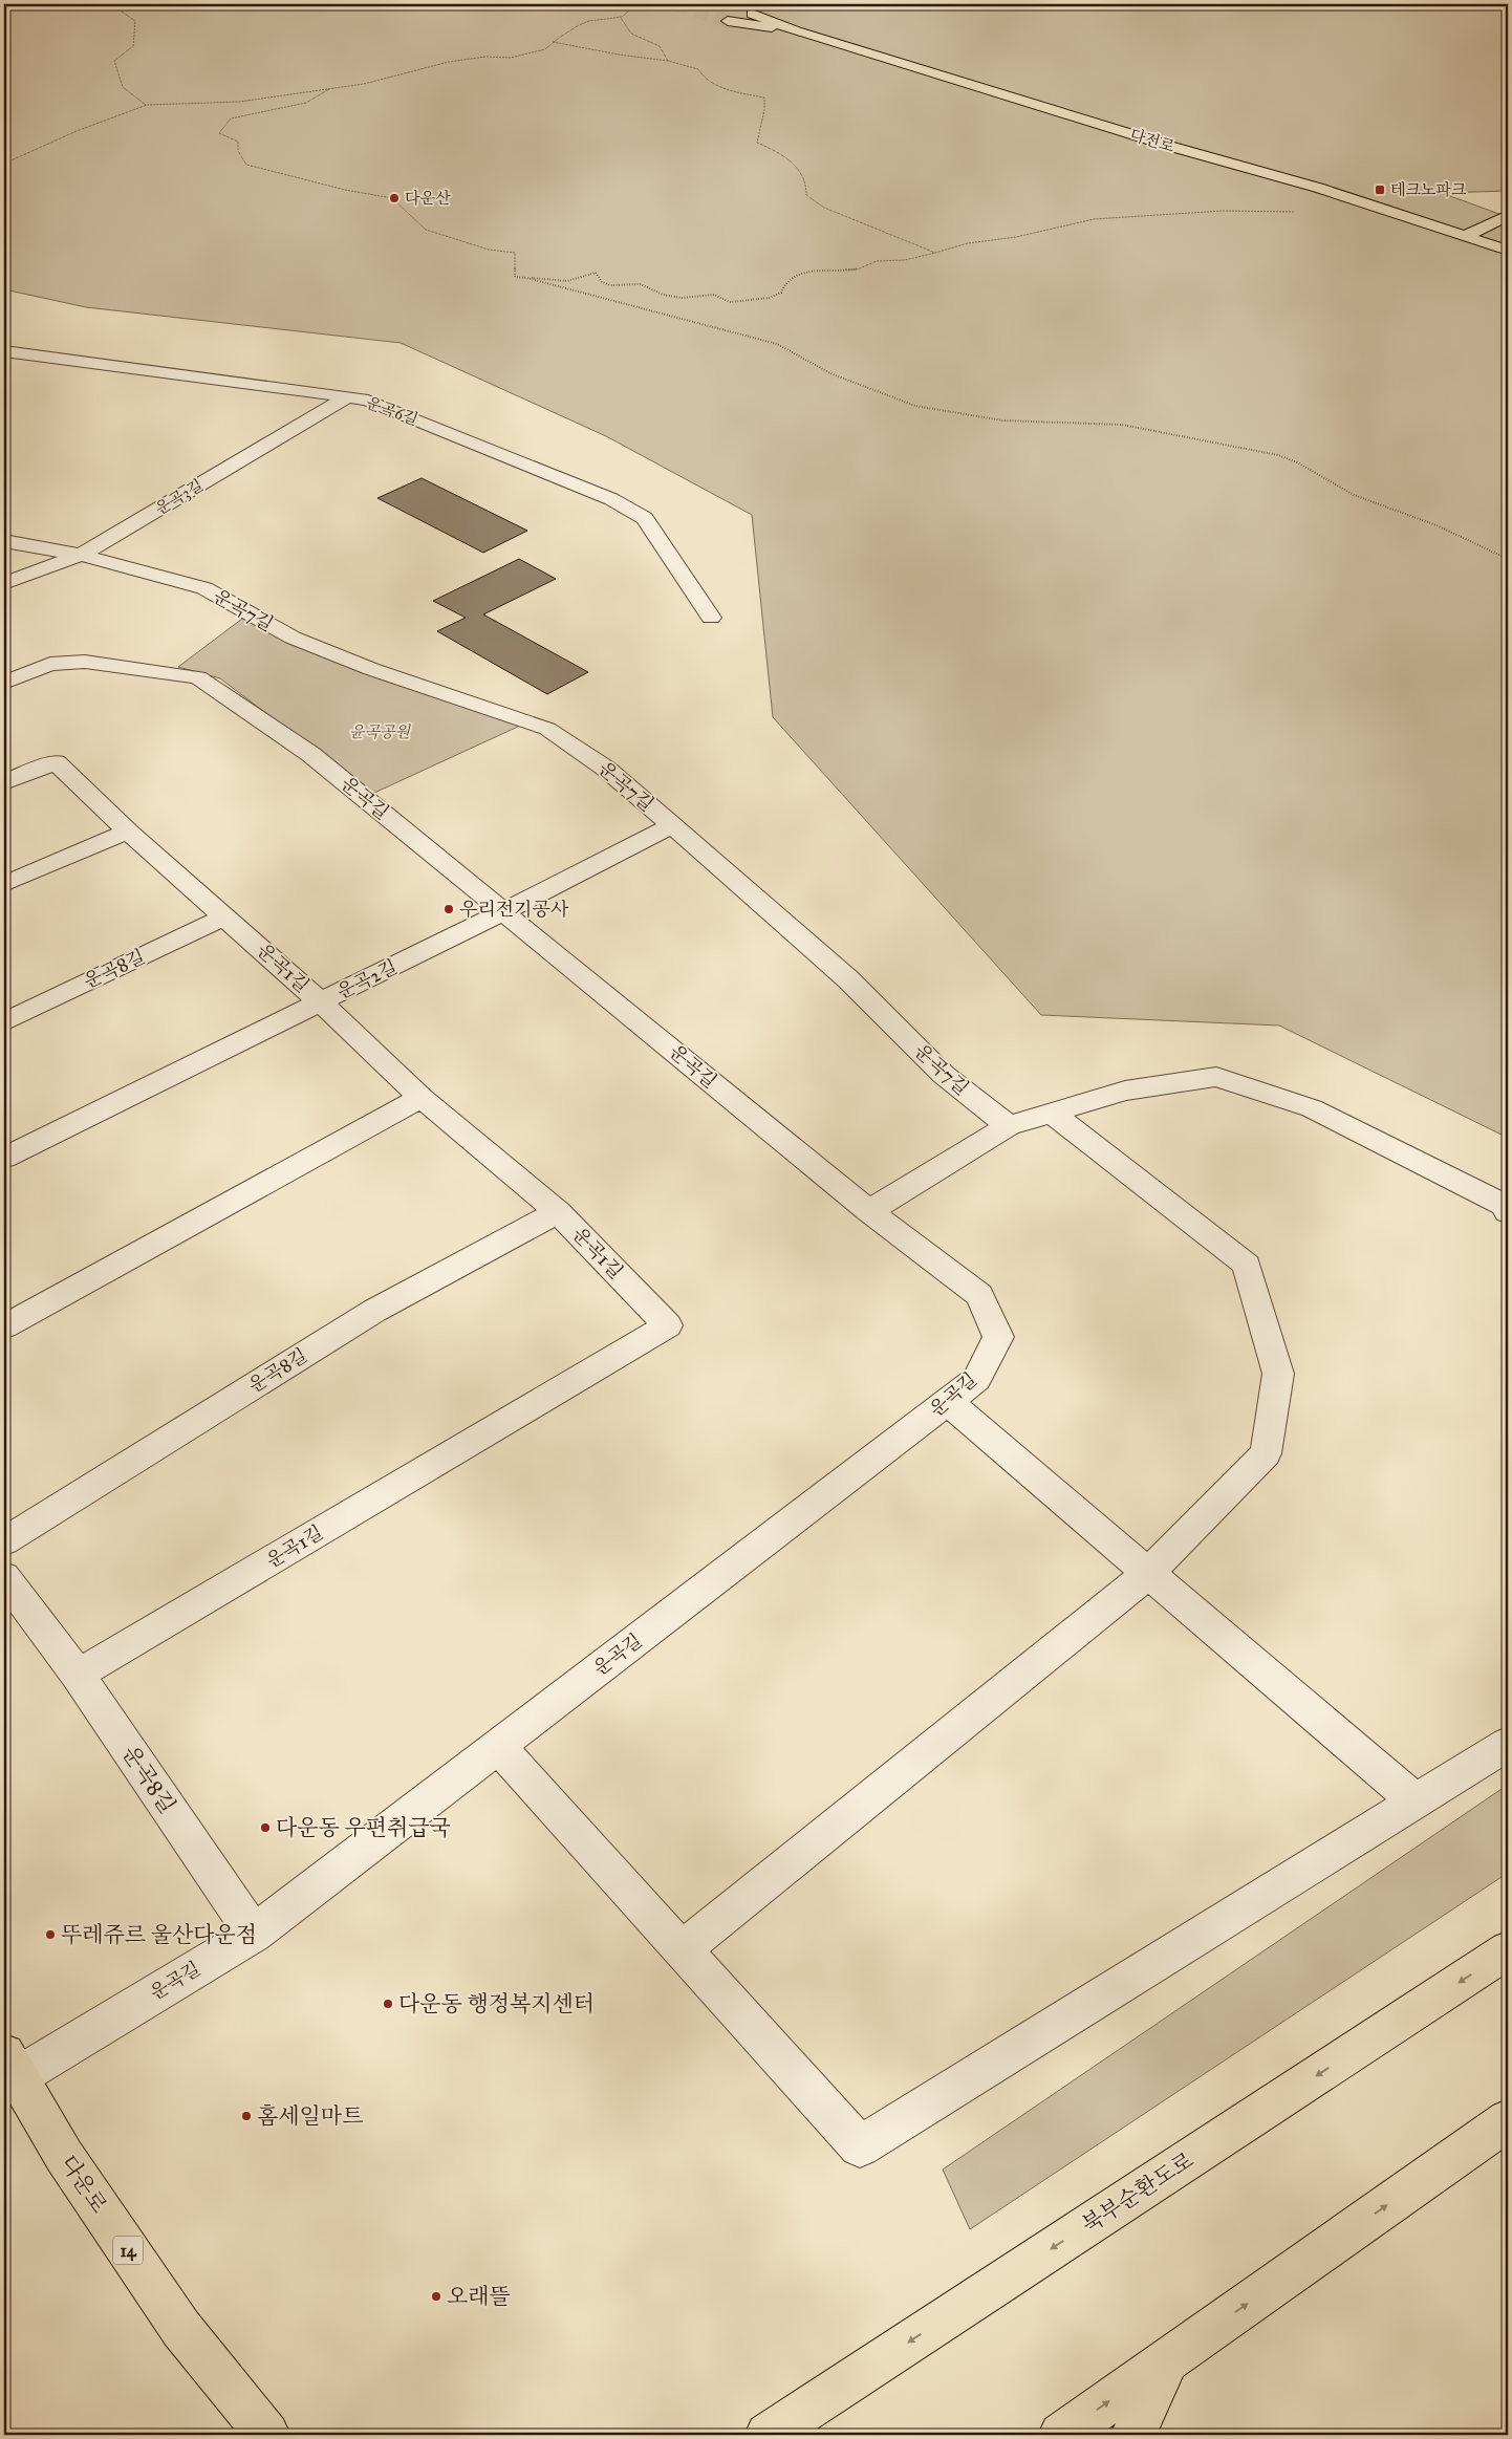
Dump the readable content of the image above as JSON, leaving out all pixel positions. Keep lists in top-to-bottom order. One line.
{"streets":{"main road":["다전로","다운로","북부순환도로","14"],"street":["운곡6길","운곡3길","운곡7길","운곡길","운곡1길","운곡8길","운곡2길"]},"crossings":[["운곡6길","운곡3길"],["운곡3길","운곡7길"],["운곡7길","운곡2길"],["운곡길","운곡8길"],["운곡길","운곡2길"],["운곡길","다운로"],["운곡1길","운곡8길"],["운곡1길","운곡2길"]],"parks":["윤곡공원"],"places":{"transit":["테크노파크"],"other":["다운산","우리전기공사","다운동 우편취급국","뚜레쥬르 울산다운점","다운동 행정복지센터","홈세일마트","오래뜰"]}}
